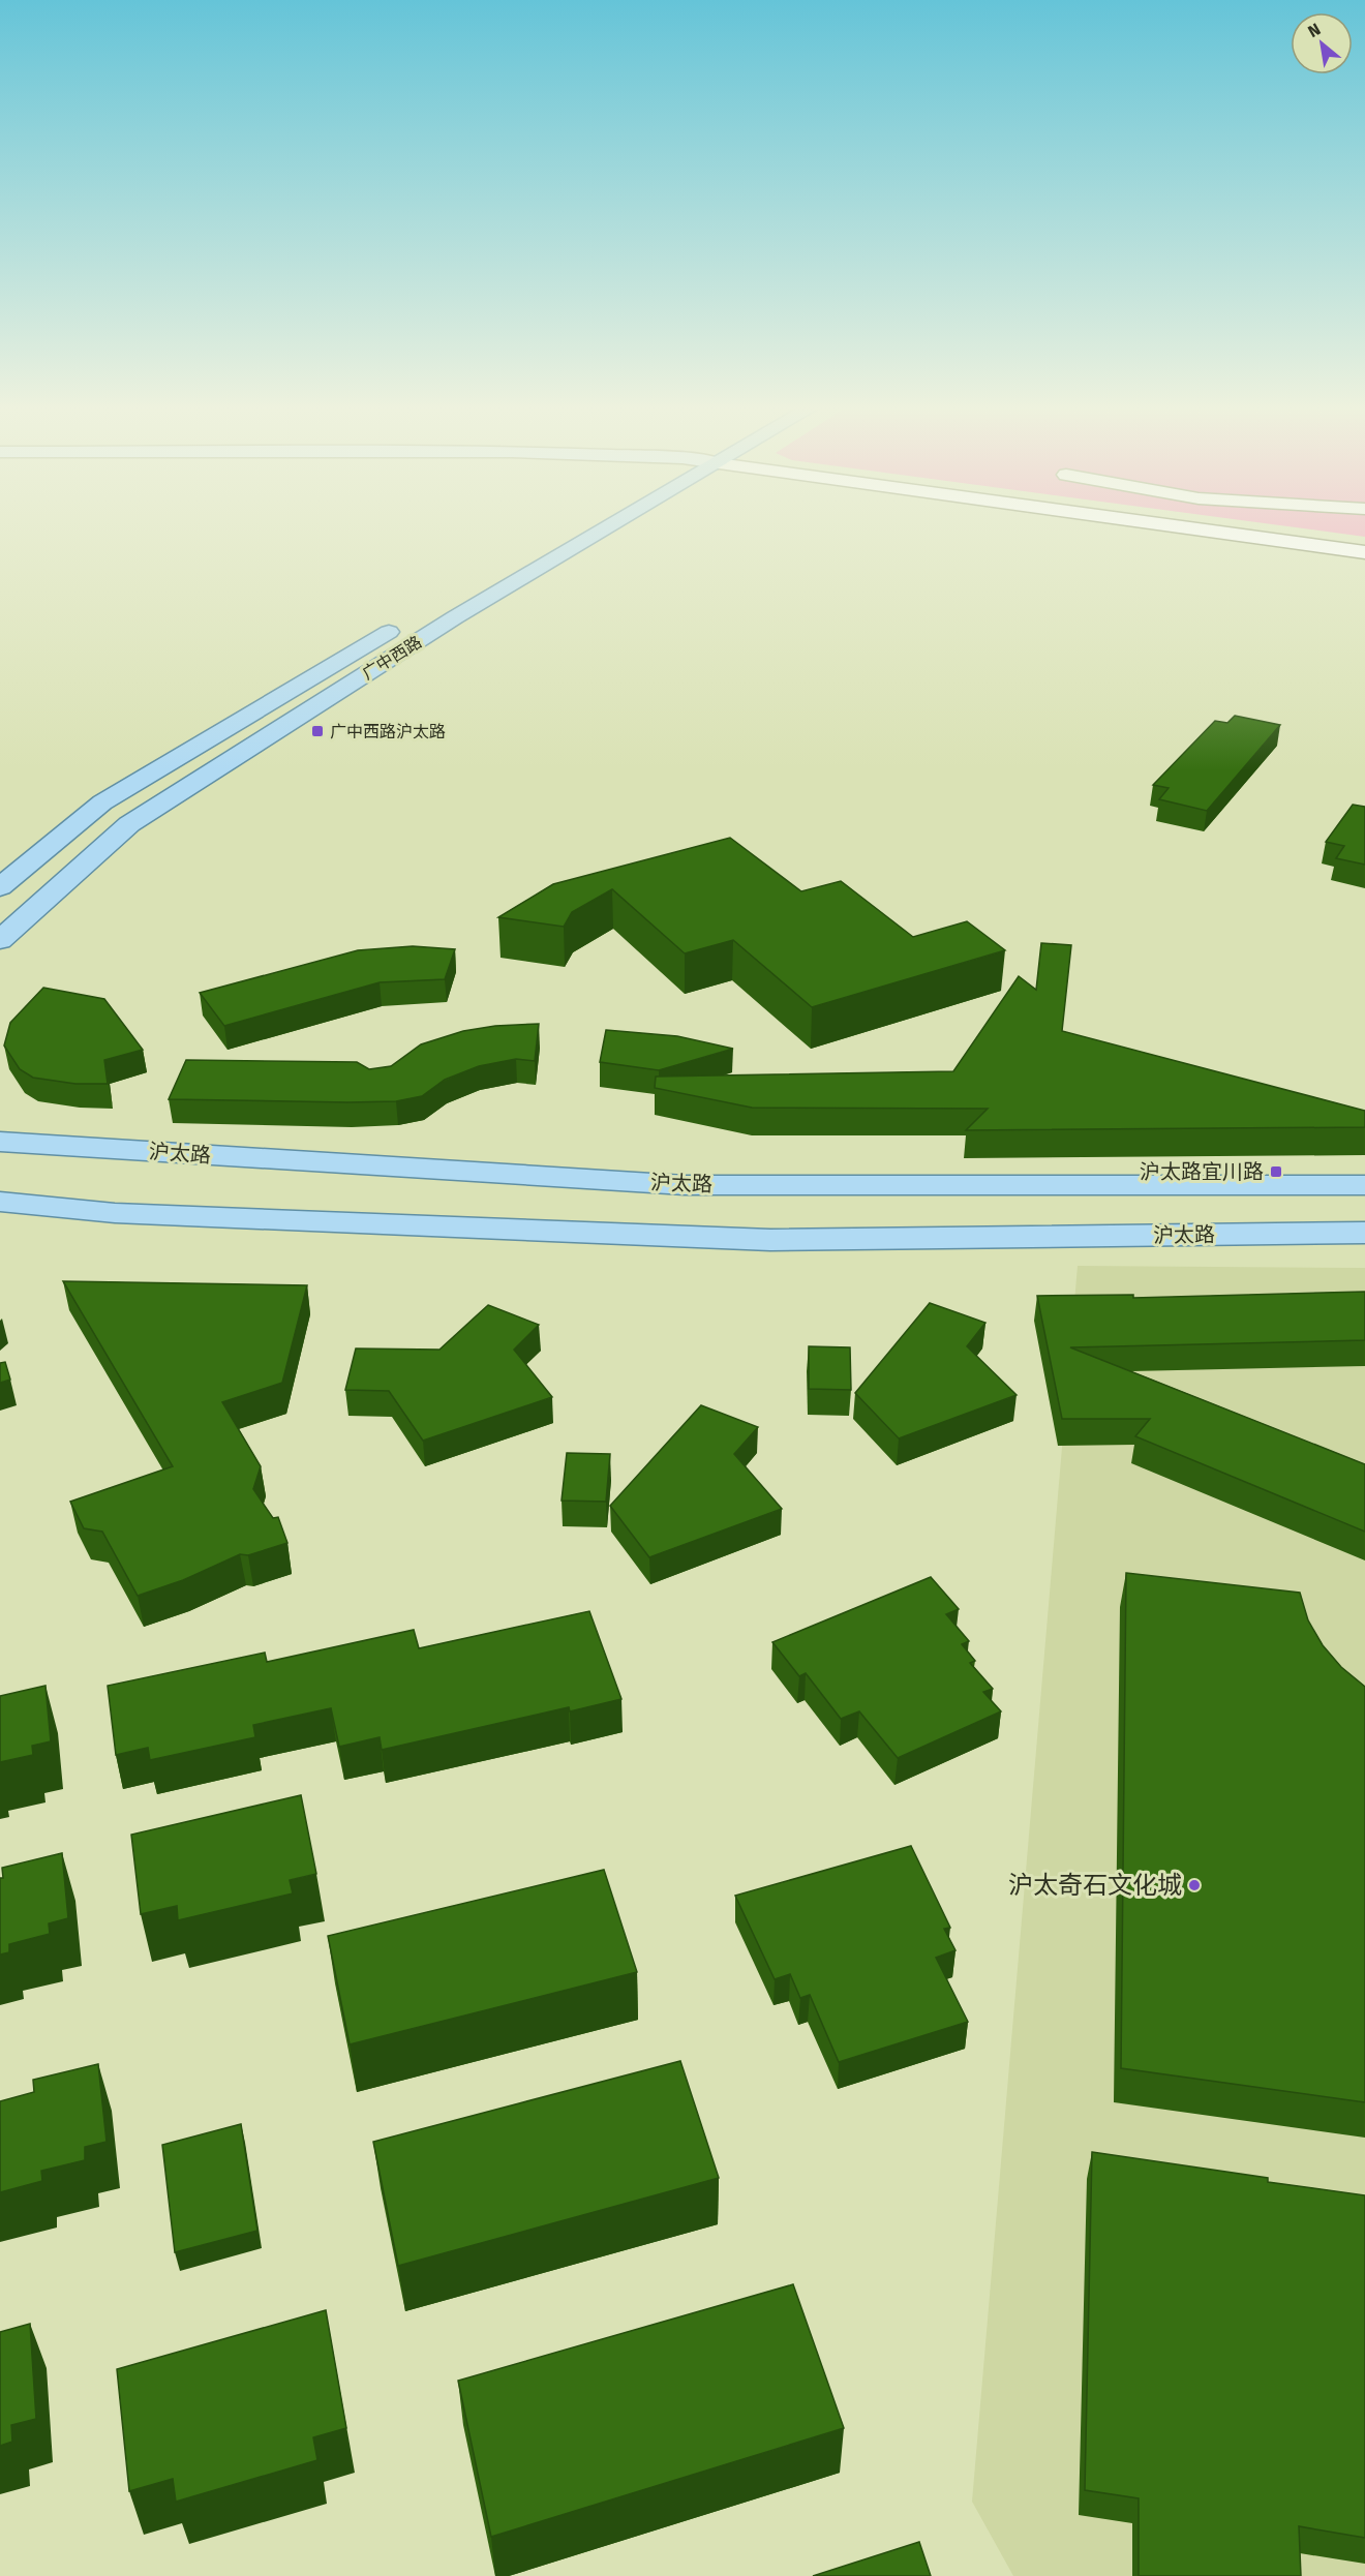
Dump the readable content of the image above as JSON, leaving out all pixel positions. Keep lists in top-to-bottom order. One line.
{"streets":{"main road":["广中西路","沪太路"]},"places":{"transit":["广中西路沪太路","沪太路宜川路"],"other":["沪太奇石文化城"]},"north":"top left"}
